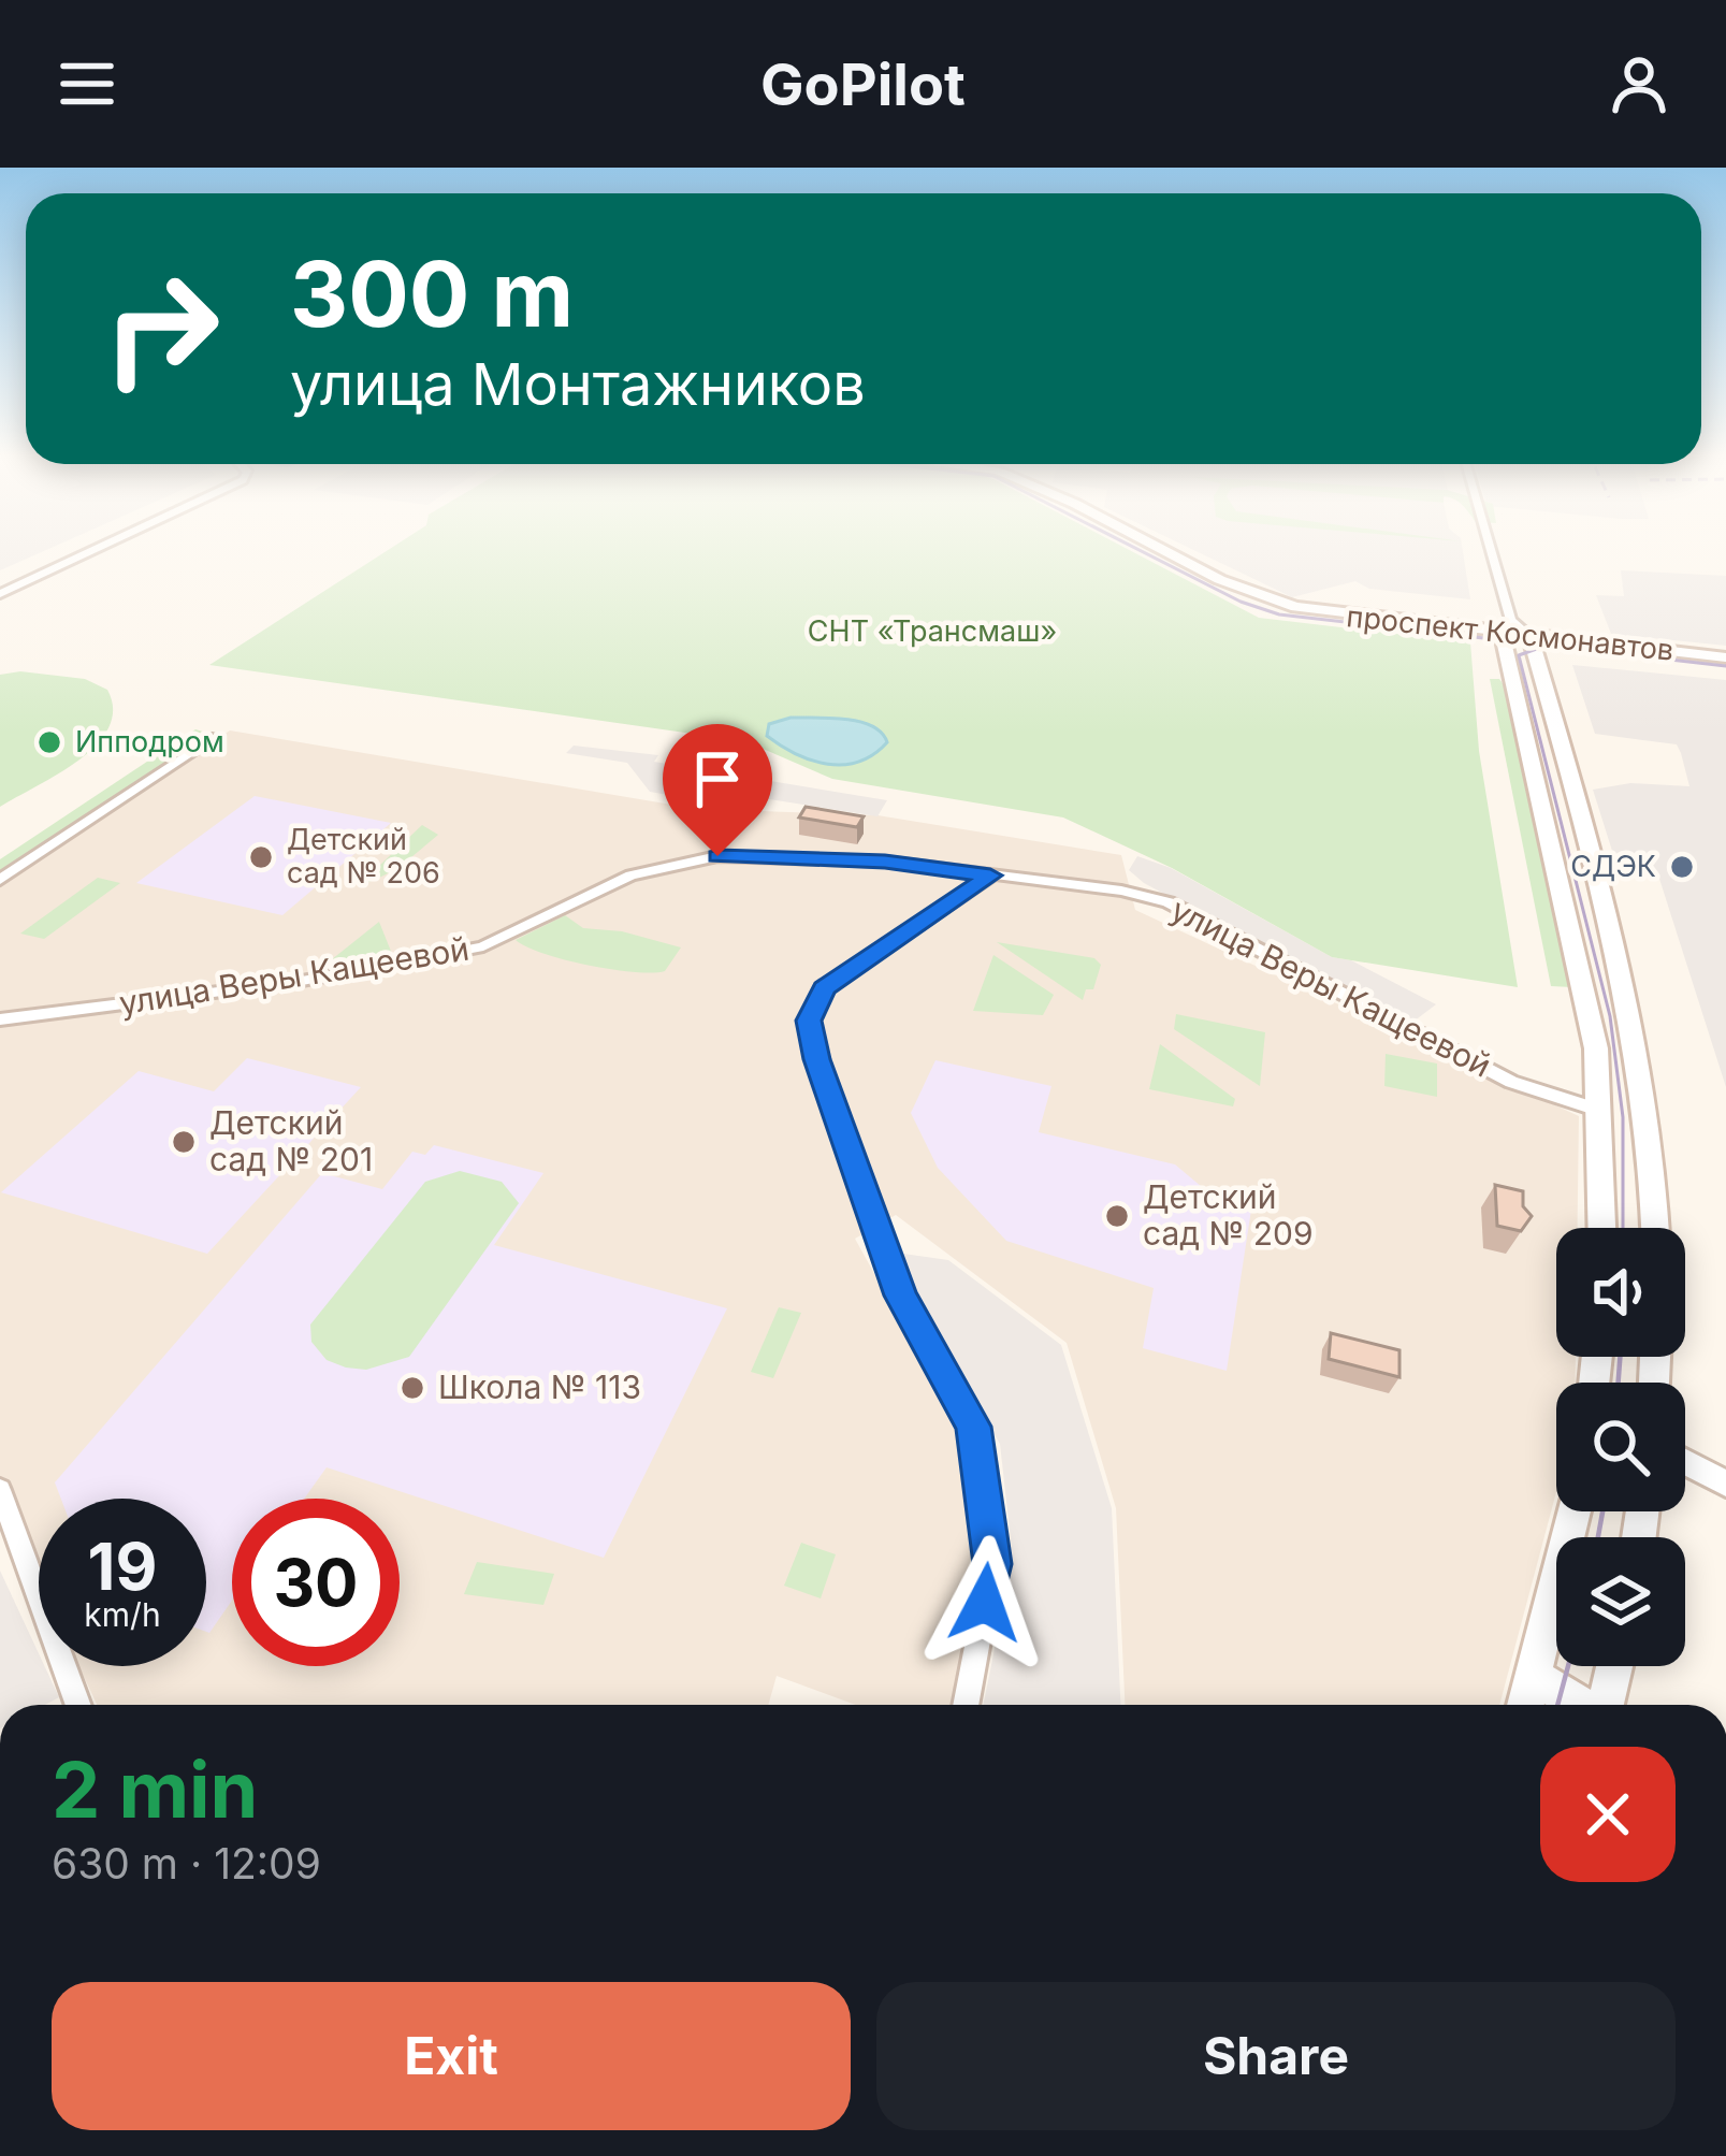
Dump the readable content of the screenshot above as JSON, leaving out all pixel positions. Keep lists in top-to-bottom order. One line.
{"streets":{"main road":["проспект Космонавтов"],"street":["улица Веры Кащеевой"]},"parks":["СНТ «Трансмаш»"],"places":["Ипподром","Детский сад № 206","СДЭК","Детский сад № 201","Детский сад № 209","Школа № 113"],"page":{"header":"GoPilot","turn":["300 m","улица Монтажников"],"speed":"19 km/h","limit":"30","heading":["2 min","630 m · 12:09"],"buttons":["Exit","Share"]}}
